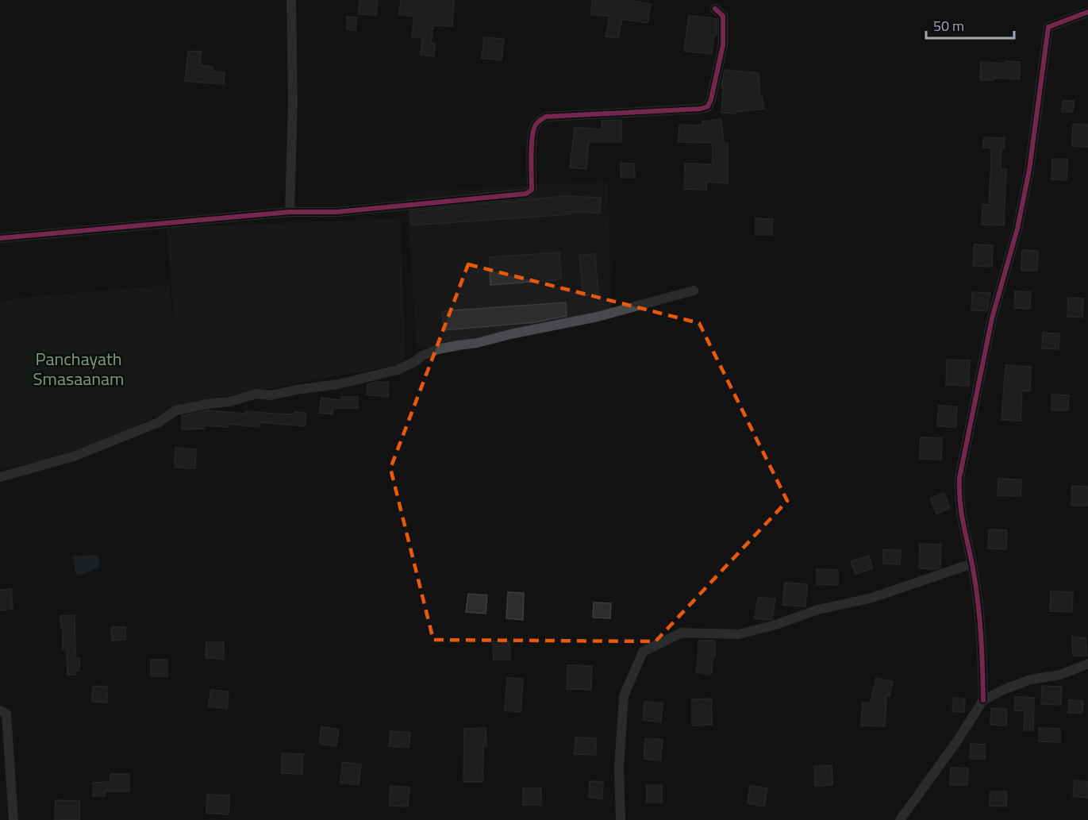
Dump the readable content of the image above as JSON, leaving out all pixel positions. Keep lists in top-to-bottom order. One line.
{"parks":["Panchayath Smasaanam"],"scale_bar":"50 m"}
